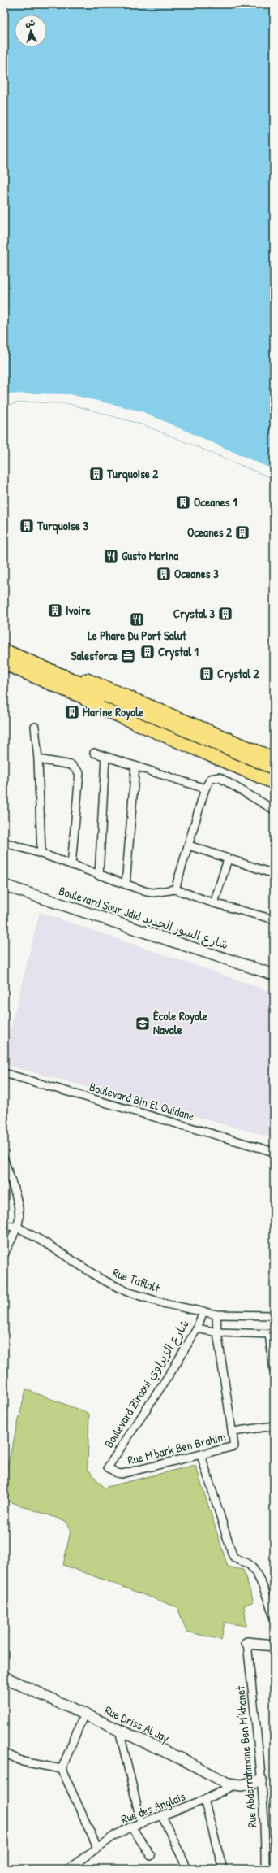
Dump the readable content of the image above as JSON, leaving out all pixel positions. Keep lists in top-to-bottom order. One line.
{"streets":{"street":["Boulevard Sour Jdid شارع السور الجديد","Boulevard Bin El Ouidane","Rue Tafilalt","Boulevard Ziraoui شارع الزيراوي","Rue M'bark Ben Brahim","Rue Driss Al Jay","Rue Abderrahmane Ben M'khanet","Rue des Anglais"]},"crossings":[["Rue Tafilalt","Boulevard Ziraoui شارع الزيراوي"],["Boulevard Ziraoui شارع الزيراوي","Rue M'bark Ben Brahim"],["Rue Driss Al Jay","Rue des Anglais"]],"places":{"building":["Turquoise 2","Oceanes 1","Turquoise 3","Oceanes 2","Oceanes 3","Ivoire","Crystal 3","Crystal 1","Crystal 2","Marine Royale"],"restaurant":["Gusto Marina","Le Phare Du Port Salut"],"office":["Salesforce"],"school or university":["École Royale Navale"]},"north":"top"}
